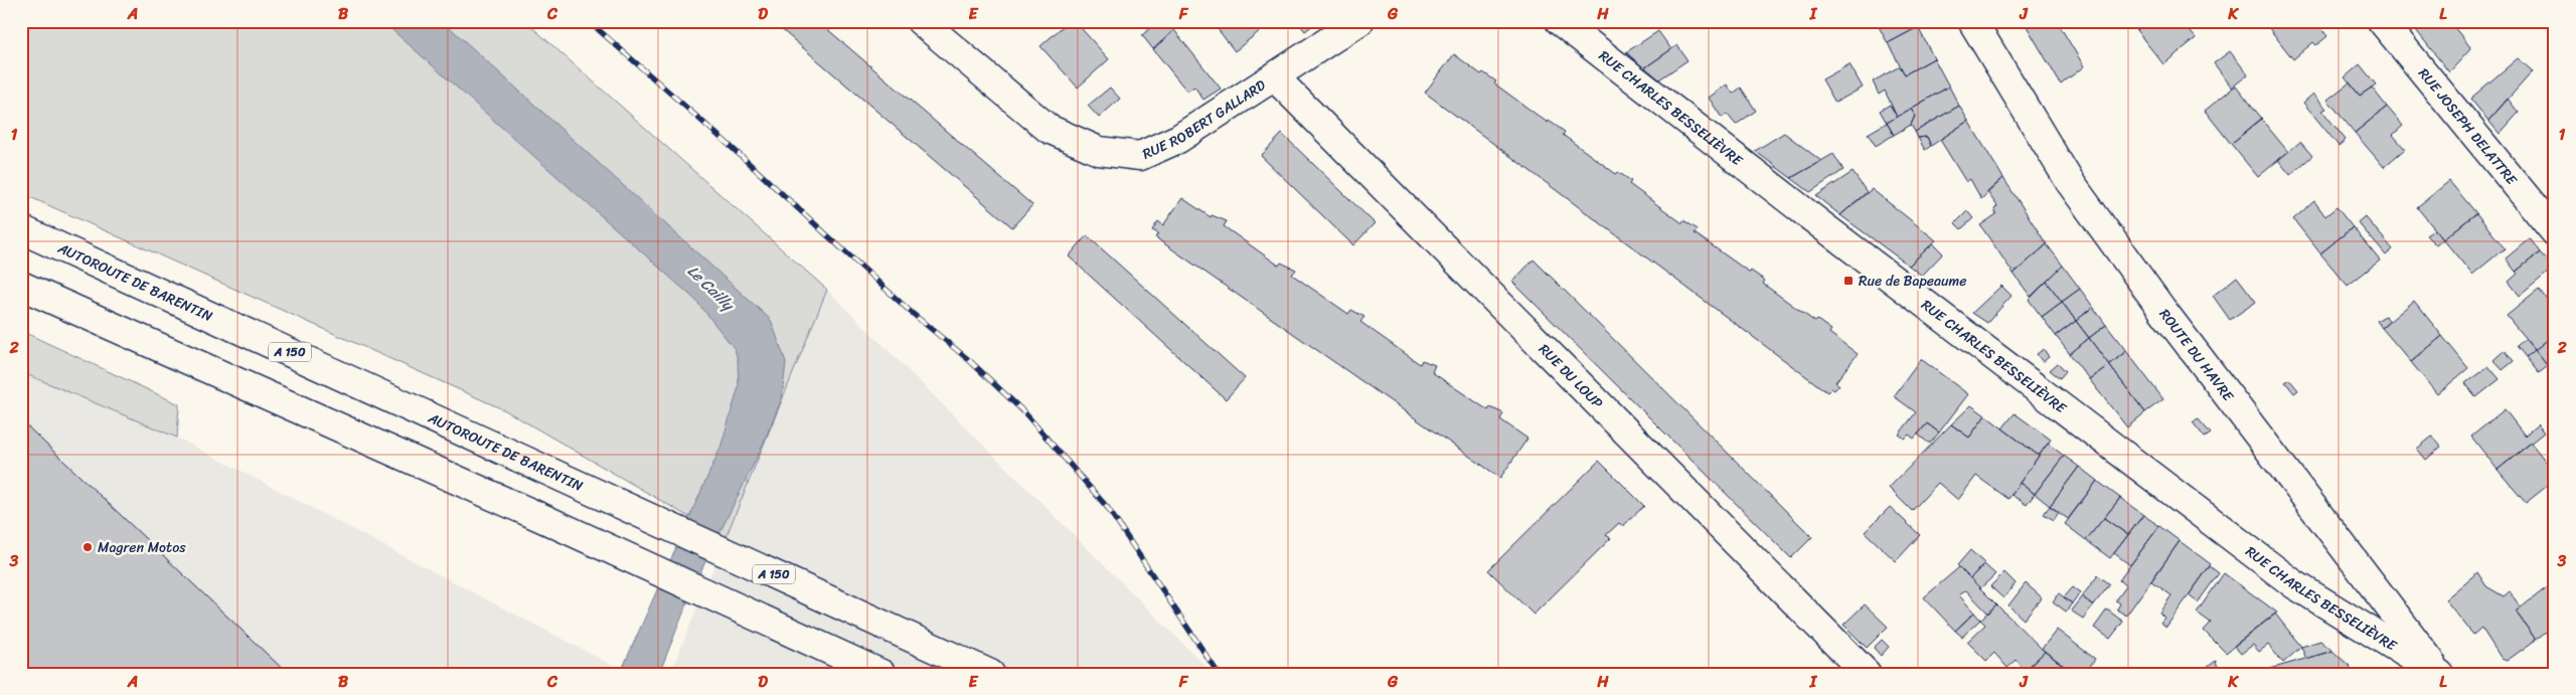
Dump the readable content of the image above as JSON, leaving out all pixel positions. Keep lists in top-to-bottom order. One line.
{"streets":{"main road":["RUE CHARLES BESSELIÈVRE","RUE ROBERT GALLARD","RUE JOSEPH DELATTRE","AUTOROUTE DE BARENTIN","A 150","ROUTE DU HAVRE","RUE DU LOUP"]},"crossings":[["RUE CHARLES BESSELIÈVRE","ROUTE DU HAVRE"],["RUE ROBERT GALLARD","RUE DU LOUP"]],"water":["Le Cailly"],"places":{"transit":["Rue de Bapeaume"],"other":["Magren Motos"]},"grid":{"columns":["A","B","C","D","E","F","G","H","I","J","K","L"],"rows":["1","2","3"]}}
